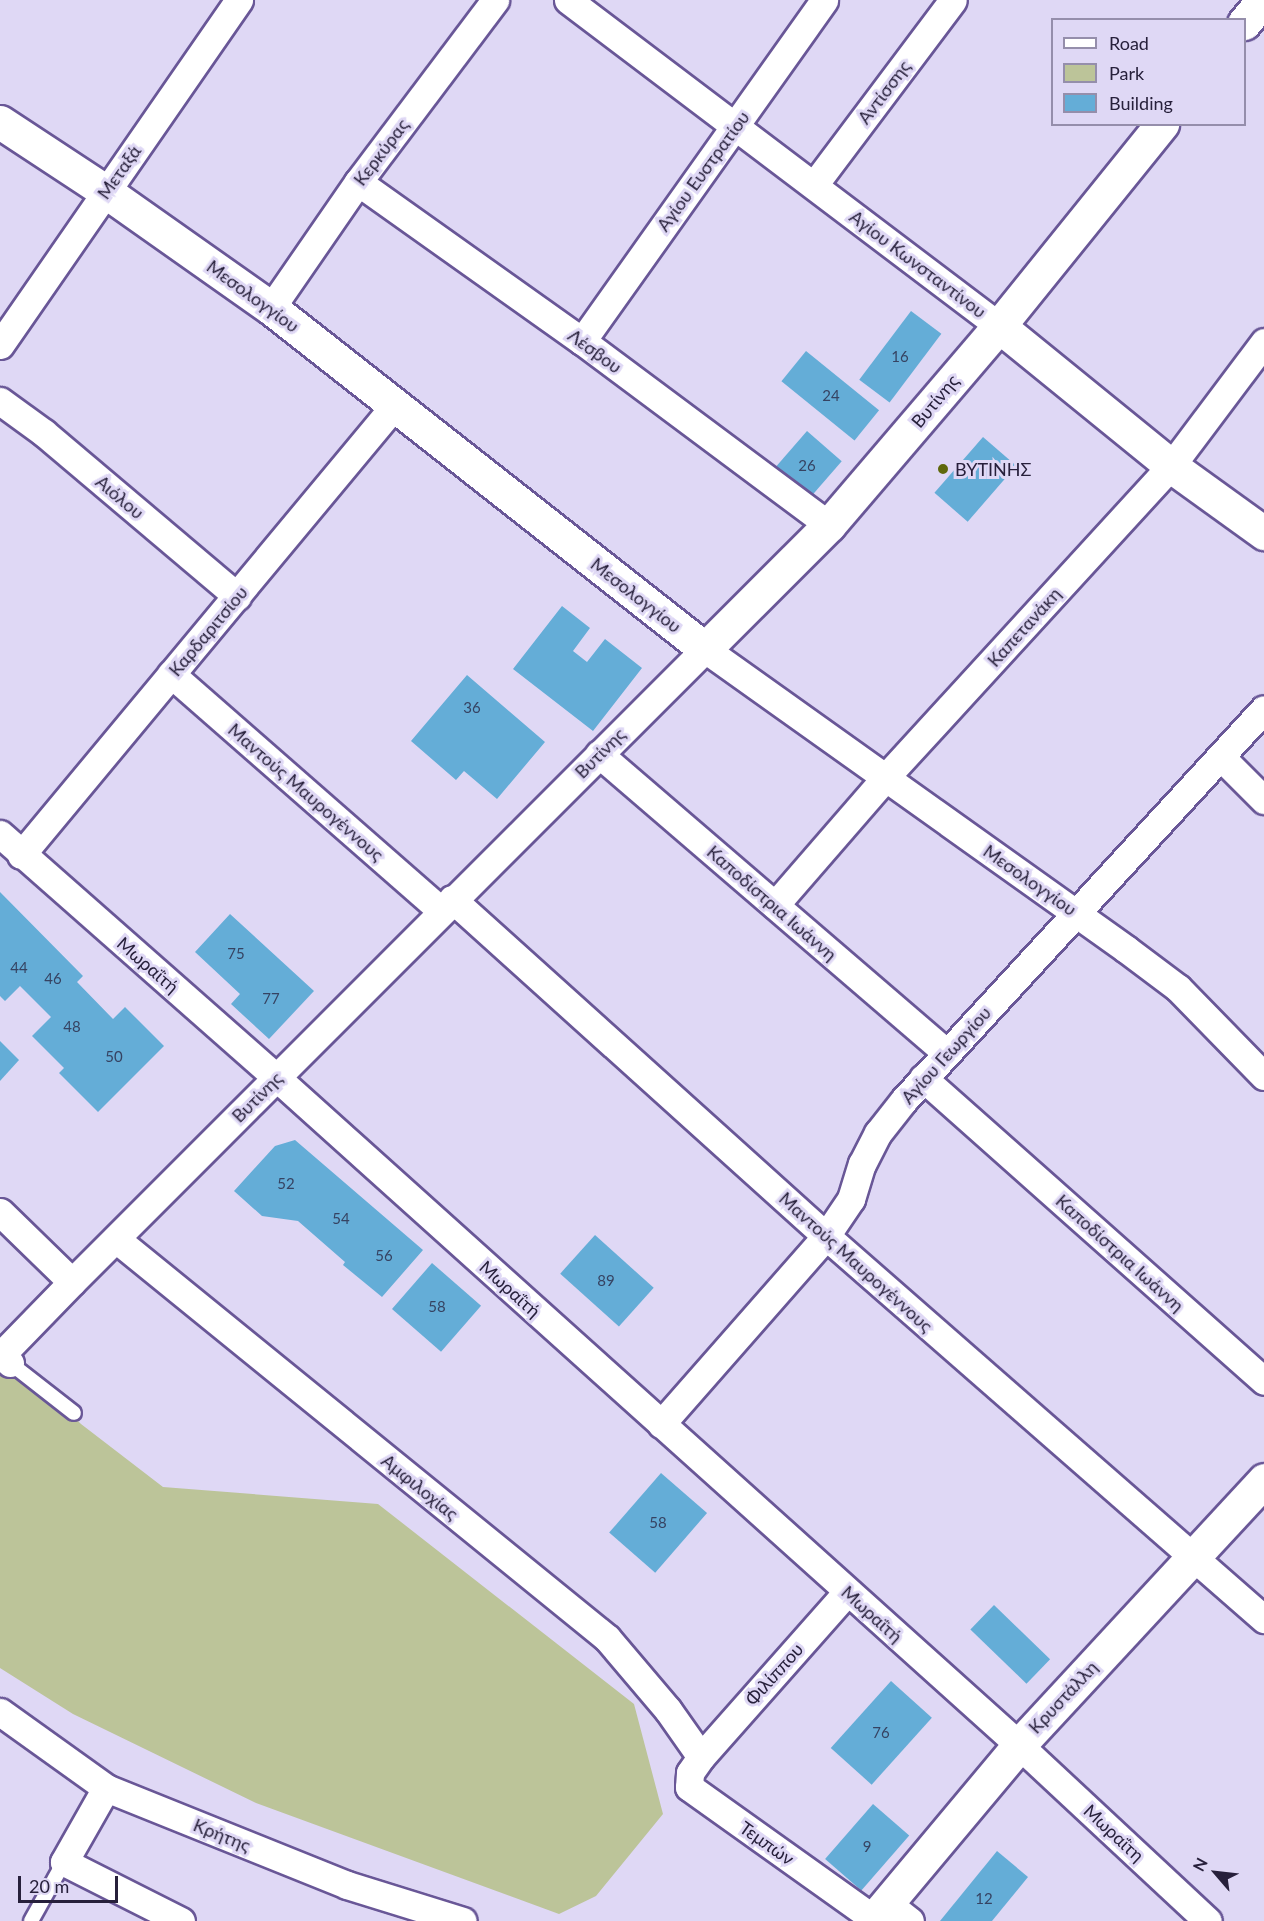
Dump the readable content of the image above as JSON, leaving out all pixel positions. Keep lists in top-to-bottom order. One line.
{"streets":{"street":["Αντίσσης","Κερκύρας","Αγίου Ευστρατίου","Μεταξά","Αγίου Κωνσταντίνου","Μεσολογγίου","Λέσβου","Βυτίνης","Αιόλου","Καπετανάκη","Καρδαριτσίου","Μαντούς Μαυρογέννους","Καποδίστρια Ιωάννη","Μωραΐτή","Αγίου Γεωργίου","Αμφιλοχίας","Φιλίππου","Κρυστάλλη","Μωραΐτη","Κρήτης","Τεμπών"]},"crossings":[["Αντίσσης","Αγίου Κωνσταντίνου"],["Κερκύρας","Μεσολογγίου"],["Κερκύρας","Λέσβου"],["Αγίου Ευστρατίου","Αγίου Κωνσταντίνου"],["Αγίου Ευστρατίου","Λέσβου"],["Μεταξά","Μεσολογγίου"],["Αγίου Κωνσταντίνου","Βυτίνης"],["Αγίου Κωνσταντίνου","Καπετανάκη"],["Μεσολογγίου","Βυτίνης"],["Μεσολογγίου","Καπετανάκη"],["Μεσολογγίου","Καρδαριτσίου"],["Μεσολογγίου","Αγίου Γεωργίου"],["Λέσβου","Βυτίνης"],["Βυτίνης","Μαντούς Μαυρογέννους"],["Βυτίνης","Καποδίστρια Ιωάννη"],["Βυτίνης","Μωραΐτή"],["Βυτίνης","Αμφιλοχίας"],["Αιόλου","Καρδαριτσίου"],["Καπετανάκη","Καποδίστρια Ιωάννη"],["Καρδαριτσίου","Μαντούς Μαυρογέννους"],["Καρδαριτσίου","Μωραΐτή"],["Μαντούς Μαυρογέννους","Αγίου Γεωργίου"],["Μαντούς Μαυρογέννους","Κρυστάλλη"],["Καποδίστρια Ιωάννη","Αγίου Γεωργίου"],["Μωραΐτή","Αγίου Γεωργίου"],["Μωραΐτή","Φιλίππου"],["Μωραΐτή","Κρυστάλλη"],["Μωραΐτή","Μωραΐτη"],["Αμφιλοχίας","Φιλίππου"],["Αμφιλοχίας","Τεμπών"],["Φιλίππου","Τεμπών"],["Κρυστάλλη","Μωραΐτη"],["Κρυστάλλη","Τεμπών"]],"places":["ΒΥΤΙΝΗΣ"],"house_numbers":["16","24","26","36","75","44","46","77","48","50","52","54","56","89","58","58","76","9","12"],"legend":["Road","Park","Building"],"scale_bar":"20 m","north":"top left"}
